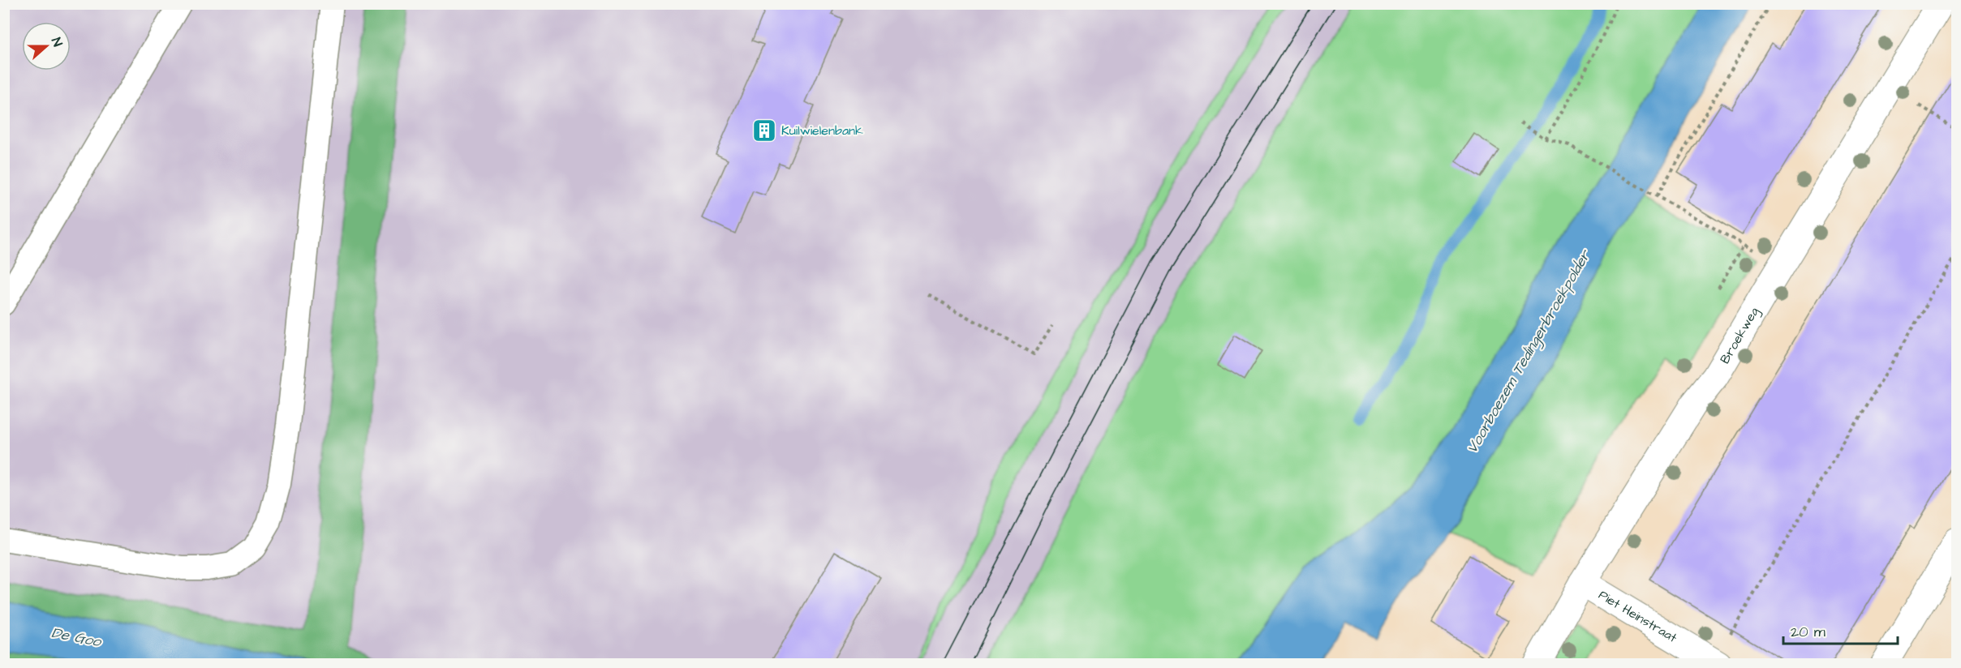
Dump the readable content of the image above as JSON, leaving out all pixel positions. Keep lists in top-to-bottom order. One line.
{"streets":{"street":["Broekweg","Piet Heinstraat"]},"crossings":[["Broekweg","Piet Heinstraat"]],"water":["Voorboezem Tedingerbroekpolder","De Goo"],"places":{"building":["Kuilwielenbank"]},"scale_bar":"20 m","north":"right"}
